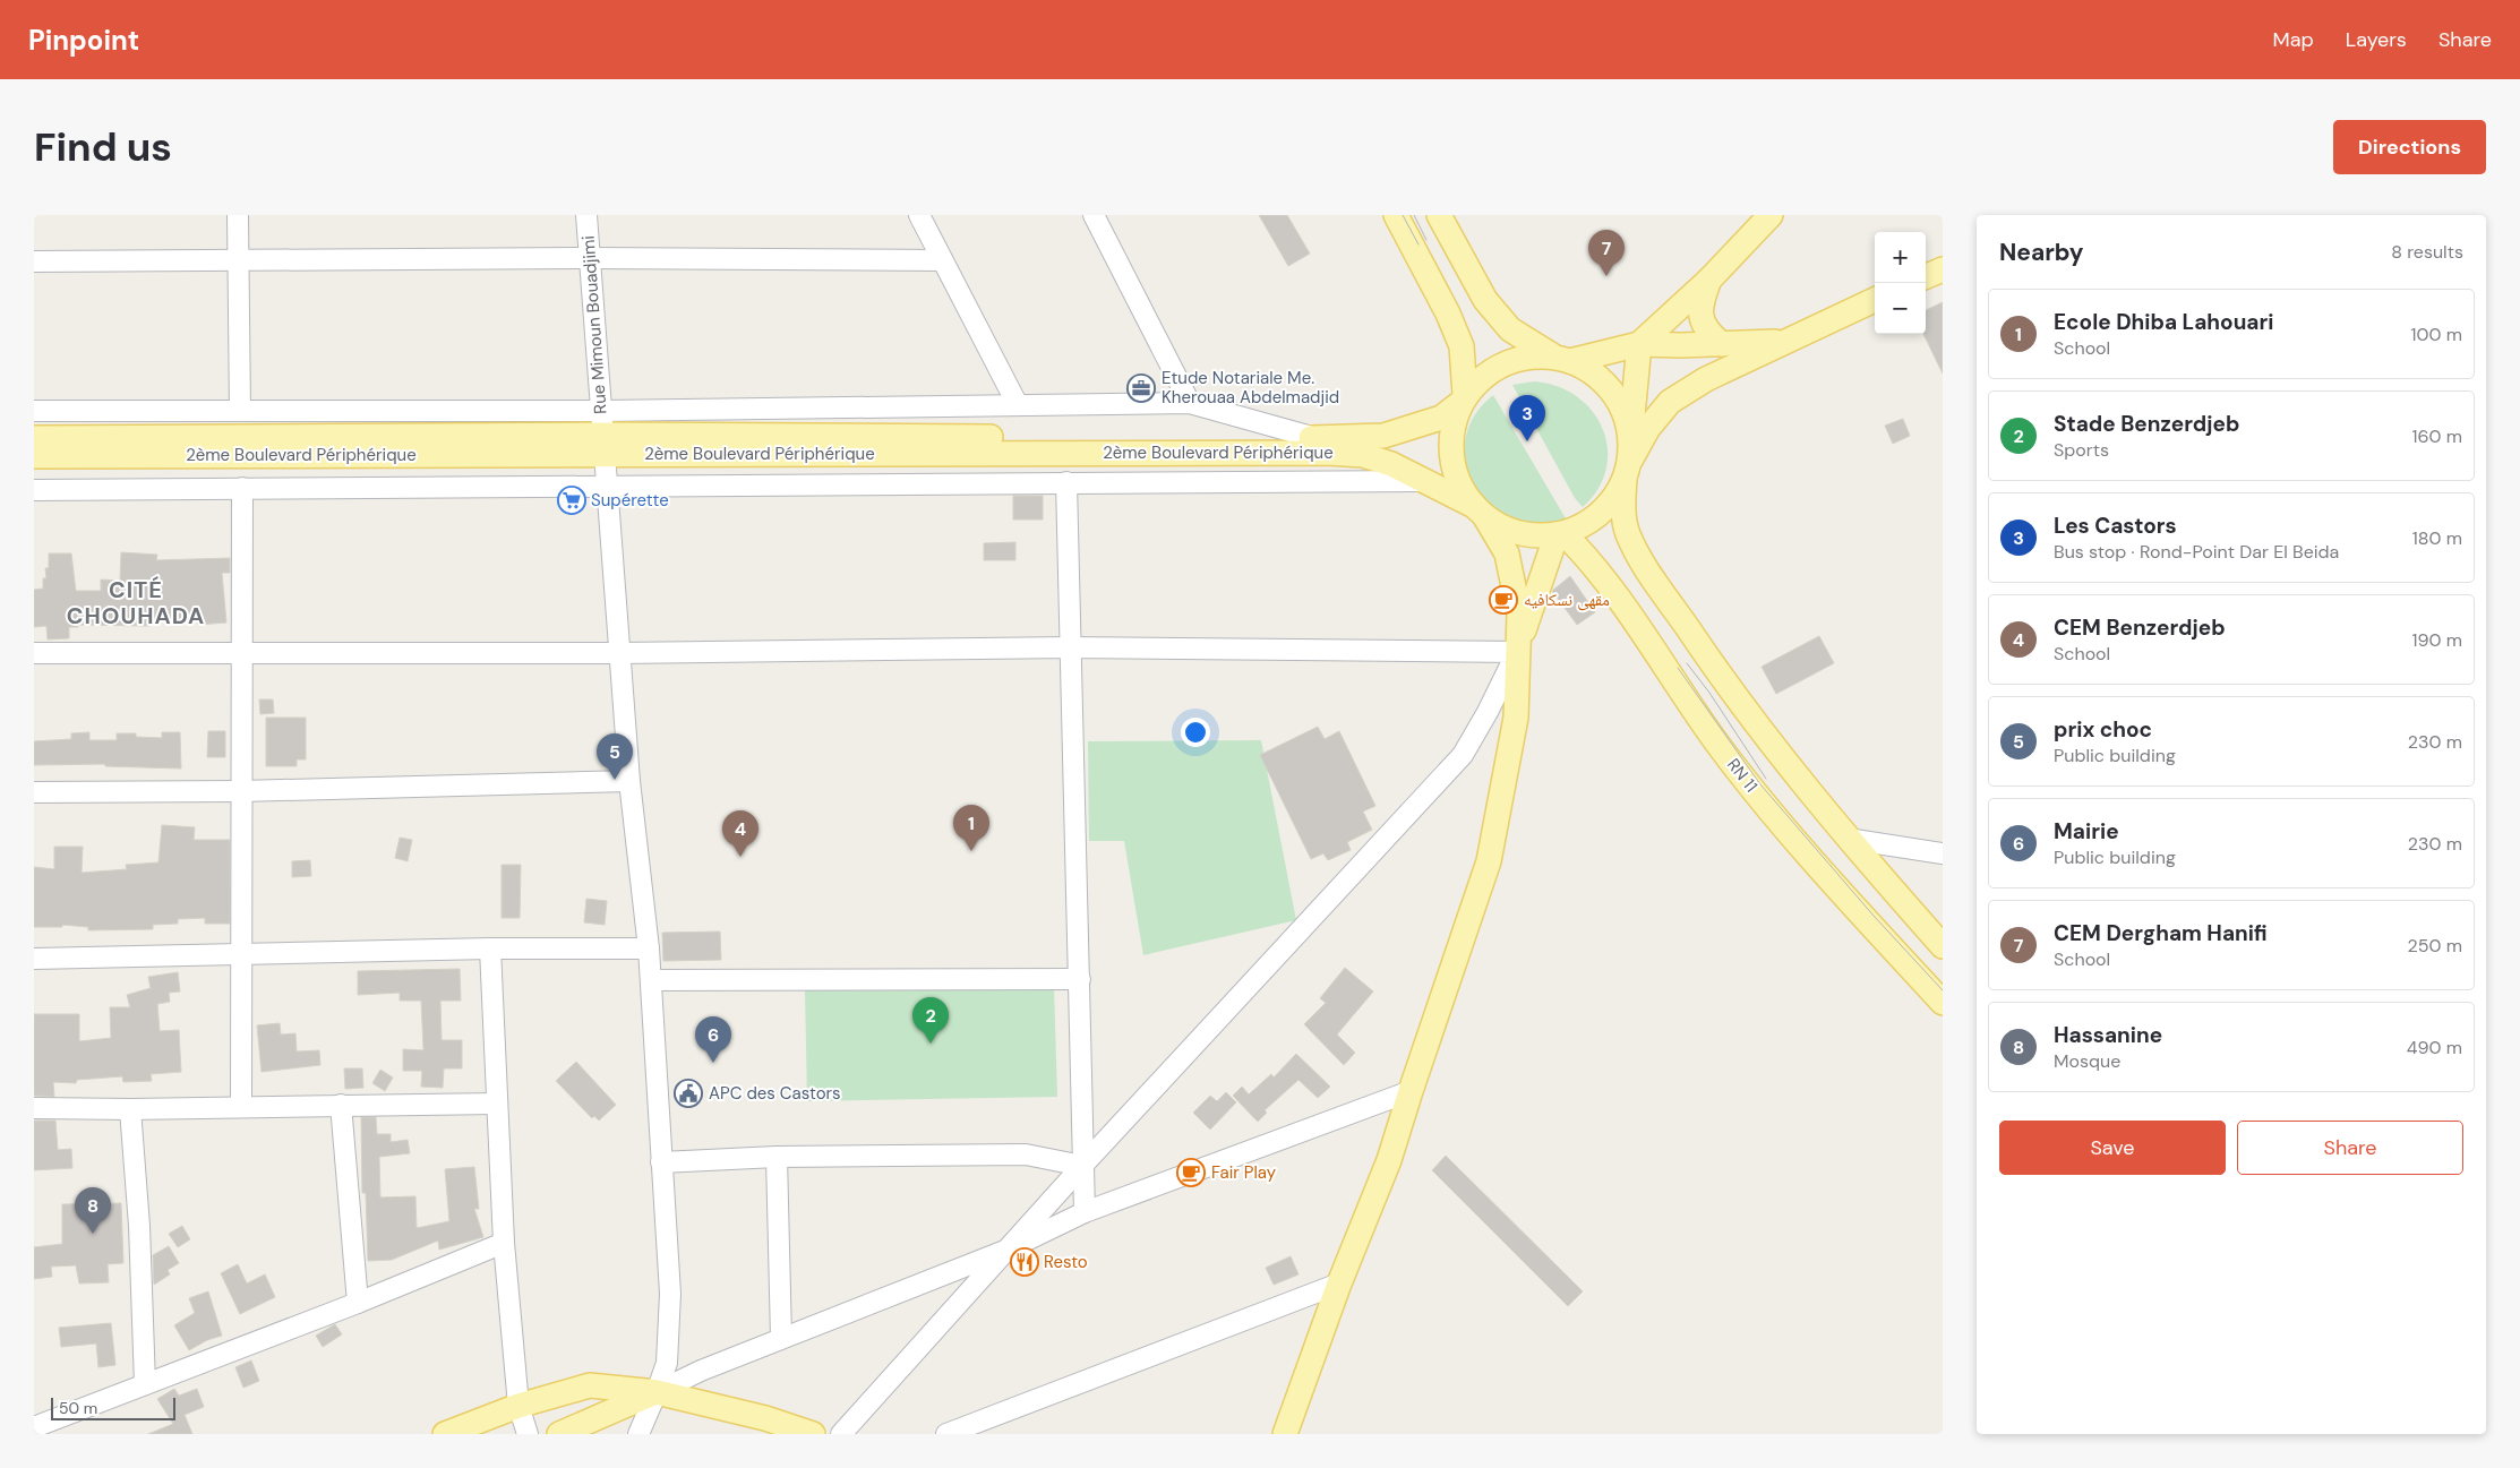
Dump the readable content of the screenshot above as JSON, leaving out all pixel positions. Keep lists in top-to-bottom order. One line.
{"streets":{"main road":["2ème Boulevard Périphérique","RN 11"],"street":["Rue Mimoun Bouadjimi"]},"crossings":[["Rue Mimoun Bouadjimi","2ème Boulevard Périphérique"],["2ème Boulevard Périphérique","RN 11"]],"districts":["CITÉ CHOUHADA"],"places":{"office":["Etude Notariale Me. Kherouaa Abdelmadjid"],"supermarket":["Supérette"],"cafe":["مقهى نسكافيه","Fair Play"],"public building":["APC des Castors"],"restaurant":["Resto"]},"scale_bar":"50 m","page":{"header":"Pinpoint","nav":["Map","Layers","Share"],"buttons":["Directions",["Save","Share"]],"title":"Find us","heading":["Nearby","8 results"],"pins":["7","3","5","1","4","2","6","8"],"map_buttons":["+","−"],"list":[{"mark":"1","name":"Ecole Dhiba Lahouari","note":"School","value":"100 m"},{"mark":"2","name":"Stade Benzerdjeb","note":"Sports","value":"160 m"},{"mark":"3","name":"Les Castors","note":"Bus stop · Rond-Point Dar El Beida","value":"180 m"},{"mark":"4","name":"CEM Benzerdjeb","note":"School","value":"190 m"},{"mark":"5","name":"prix choc","note":"Public building","value":"230 m"},{"mark":"6","name":"Mairie","note":"Public building","value":"230 m"},{"mark":"7","name":"CEM Dergham Hanifi","note":"School","value":"250 m"},{"mark":"8","name":"Hassanine","note":"Mosque","value":"490 m"}],"scale":"50 m"}}
